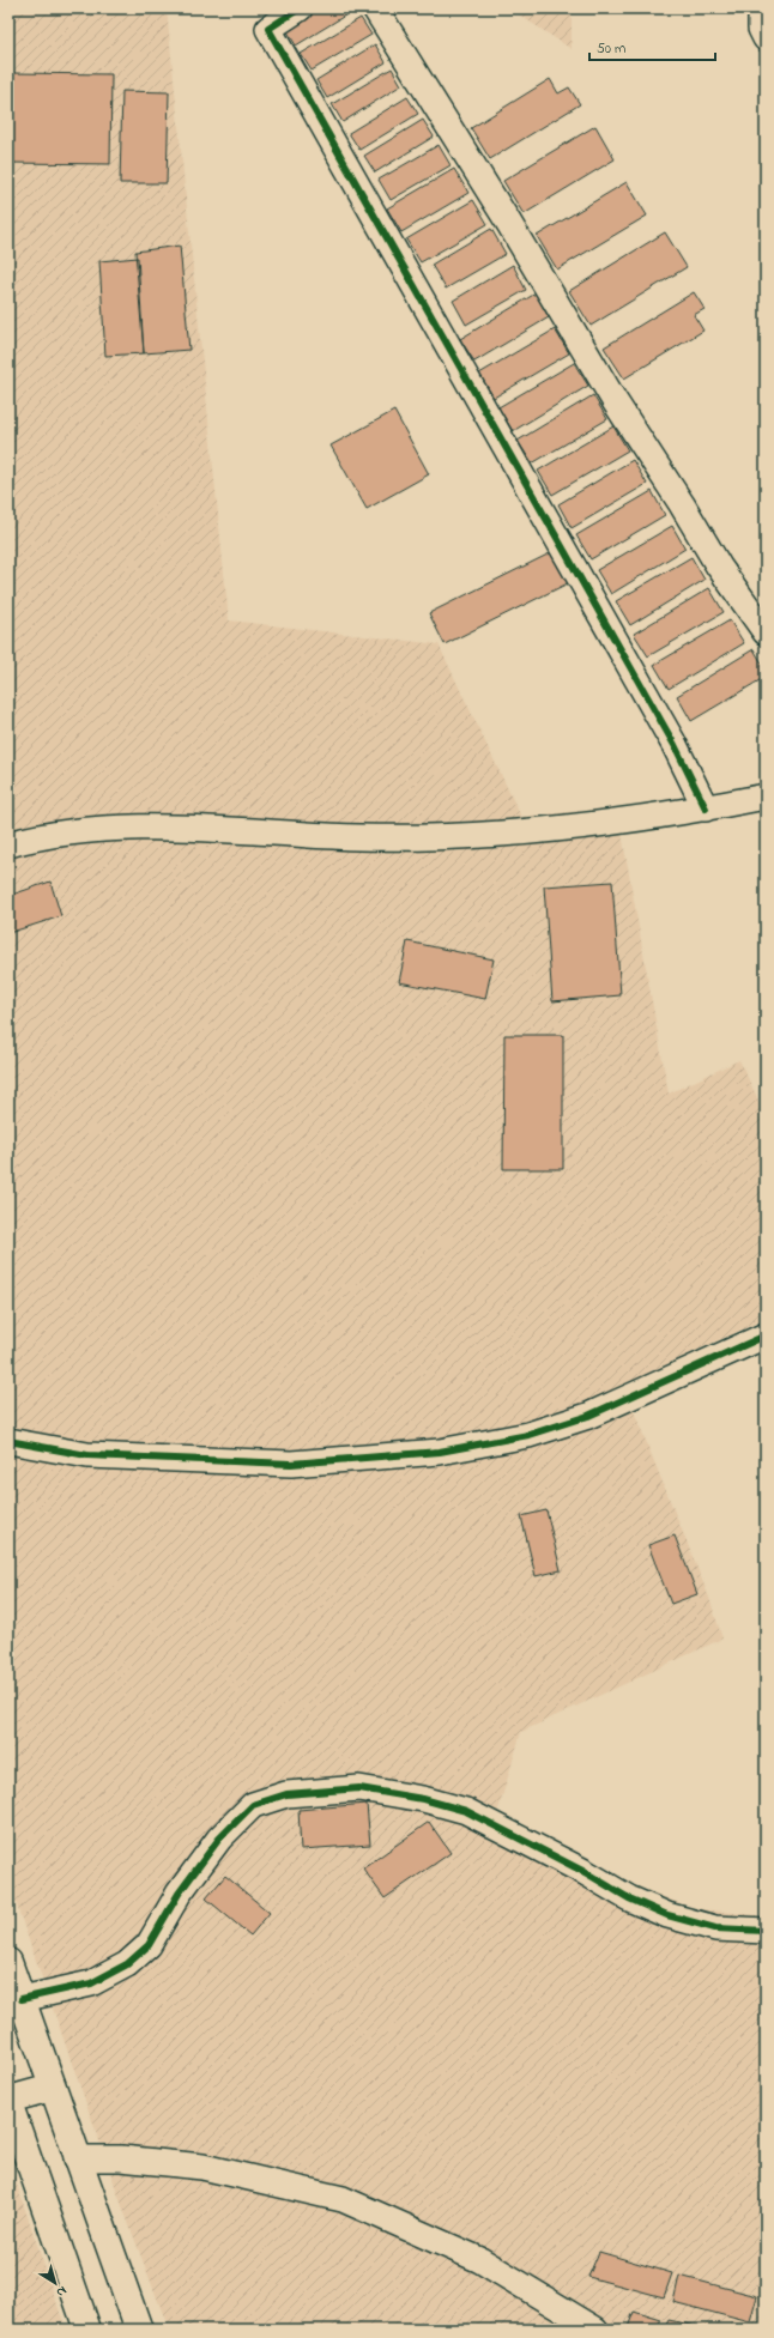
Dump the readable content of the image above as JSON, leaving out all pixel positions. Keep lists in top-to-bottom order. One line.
{"scale_bar":"50 m","north":"bottom right"}
